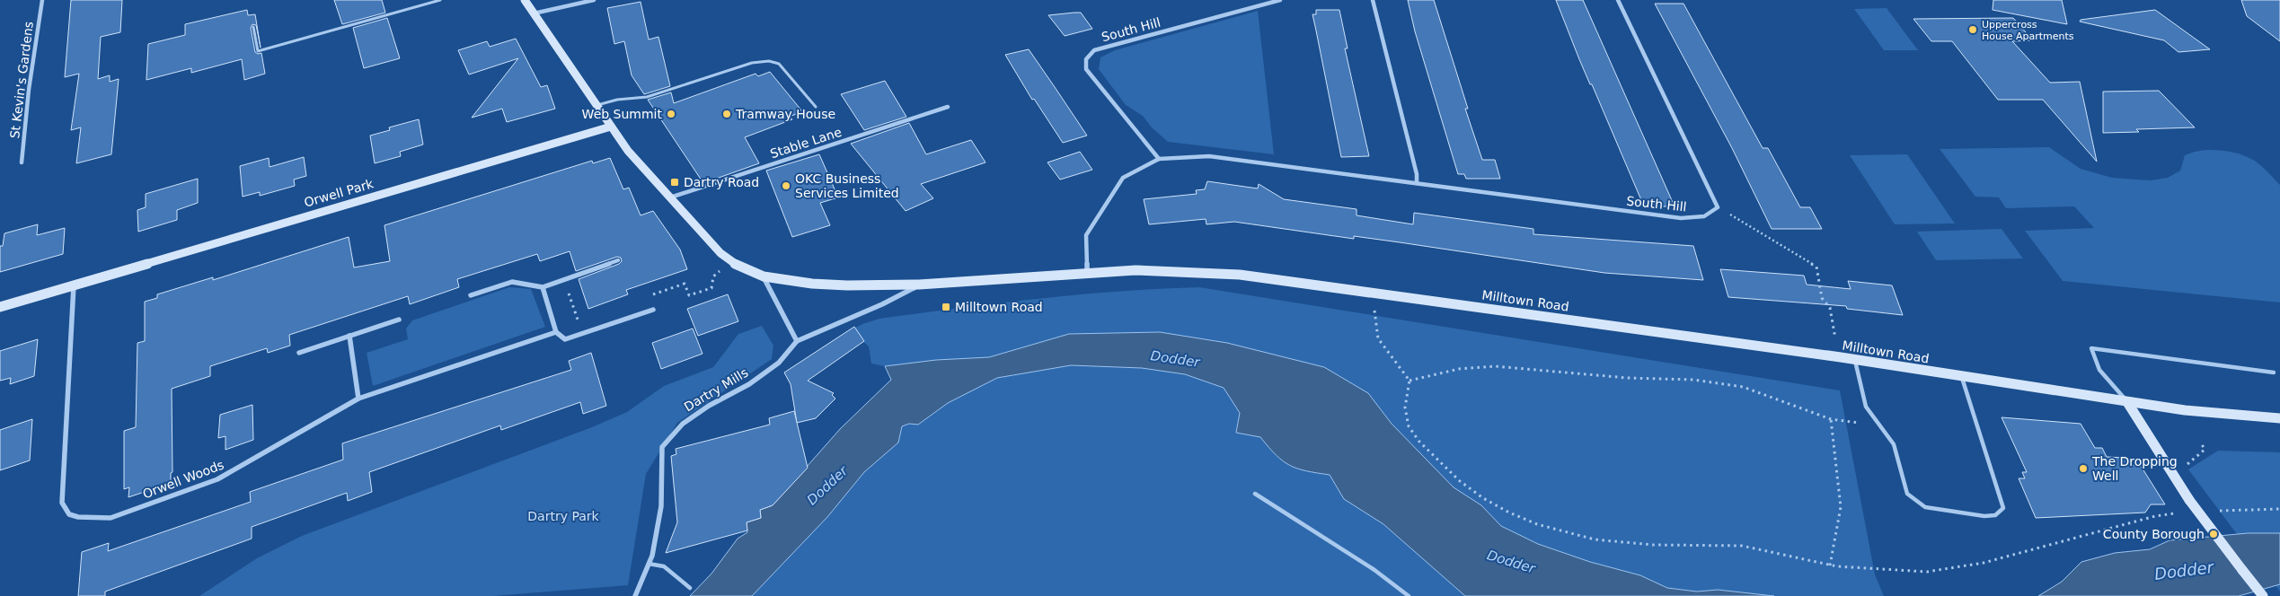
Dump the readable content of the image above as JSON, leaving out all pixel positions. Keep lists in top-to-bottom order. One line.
{"streets":{"main road":["Orwell Park","Milltown Road"],"street":["South Hill","St Kevin's Gardens","Stable Lane","Dartry Mills","Orwell Woods"]},"crossings":[["South Hill","Milltown Road"],["Orwell Park","Orwell Woods"],["Milltown Road","Dartry Mills"]],"water":["Dodder"],"parks":["Dartry Park"],"places":{"other":["Uppercross House Apartments","Web Summit","Tramway House","OKC Business Services Limited","The Dropping Well","County Borough"],"transit":["Dartry Road","Milltown Road"]}}
